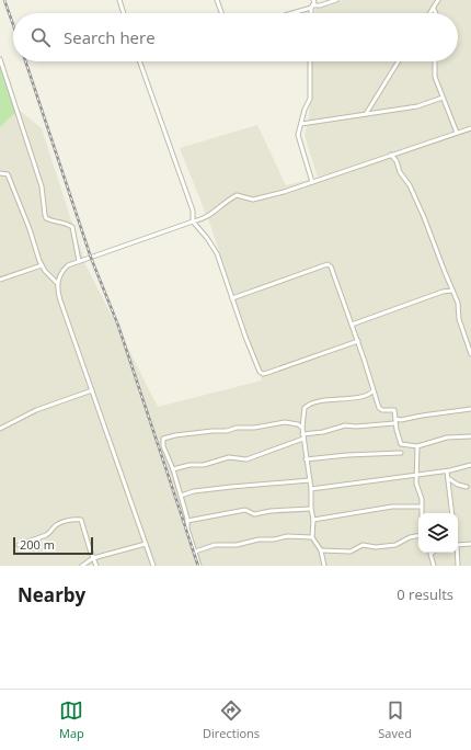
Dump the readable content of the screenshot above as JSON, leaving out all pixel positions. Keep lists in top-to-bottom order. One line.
{"scale_bar":"200 m","page":{"search":"Search here","scale":"200 m","heading":["Nearby","0 results"],"nav":["Map","Directions","Saved"]}}
